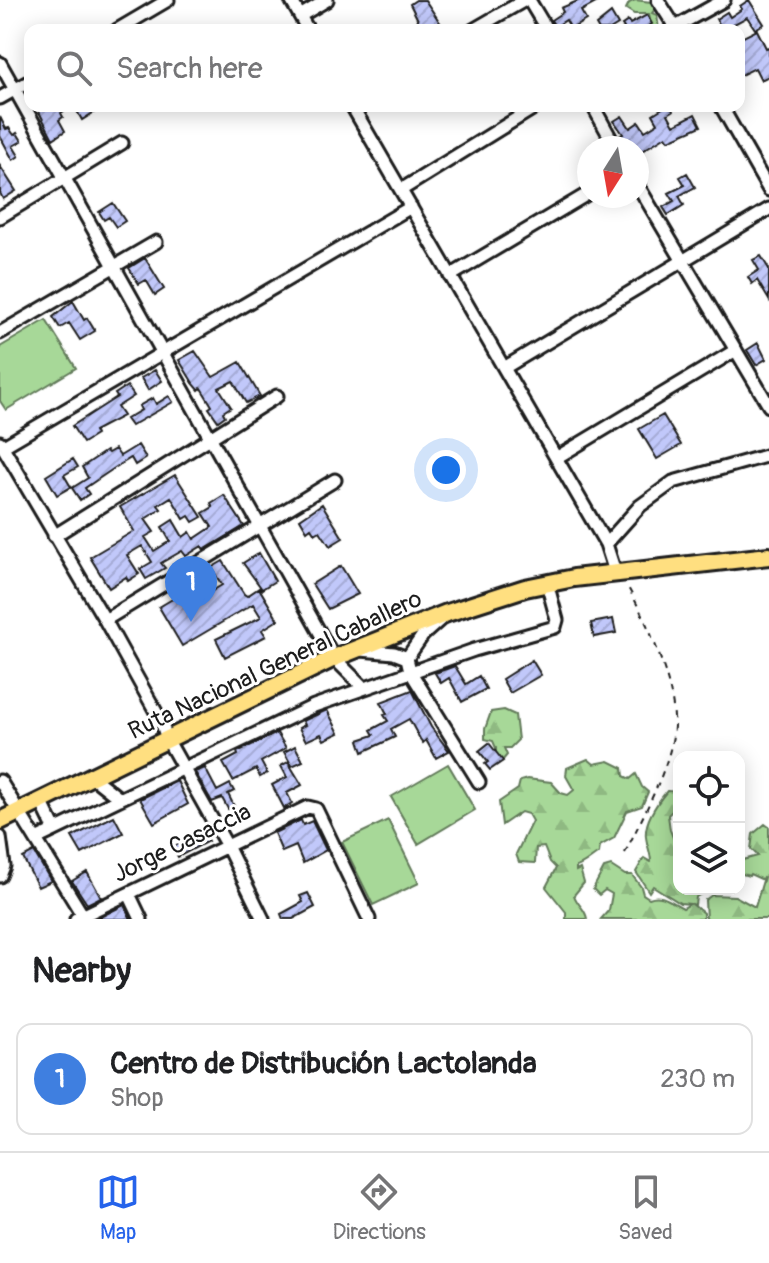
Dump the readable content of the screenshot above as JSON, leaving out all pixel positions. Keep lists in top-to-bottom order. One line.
{"streets":{"highway":["Ruta Nacional General Caballero"],"street":["Jorge Casaccia"]},"north":"bottom","page":{"search":"Search here","pins":"1","heading":"Nearby","list":[{"mark":"1","name":"Centro de Distribución Lactolanda","note":"Shop","value":"230 m"}],"nav":["Map","Directions","Saved"]}}
